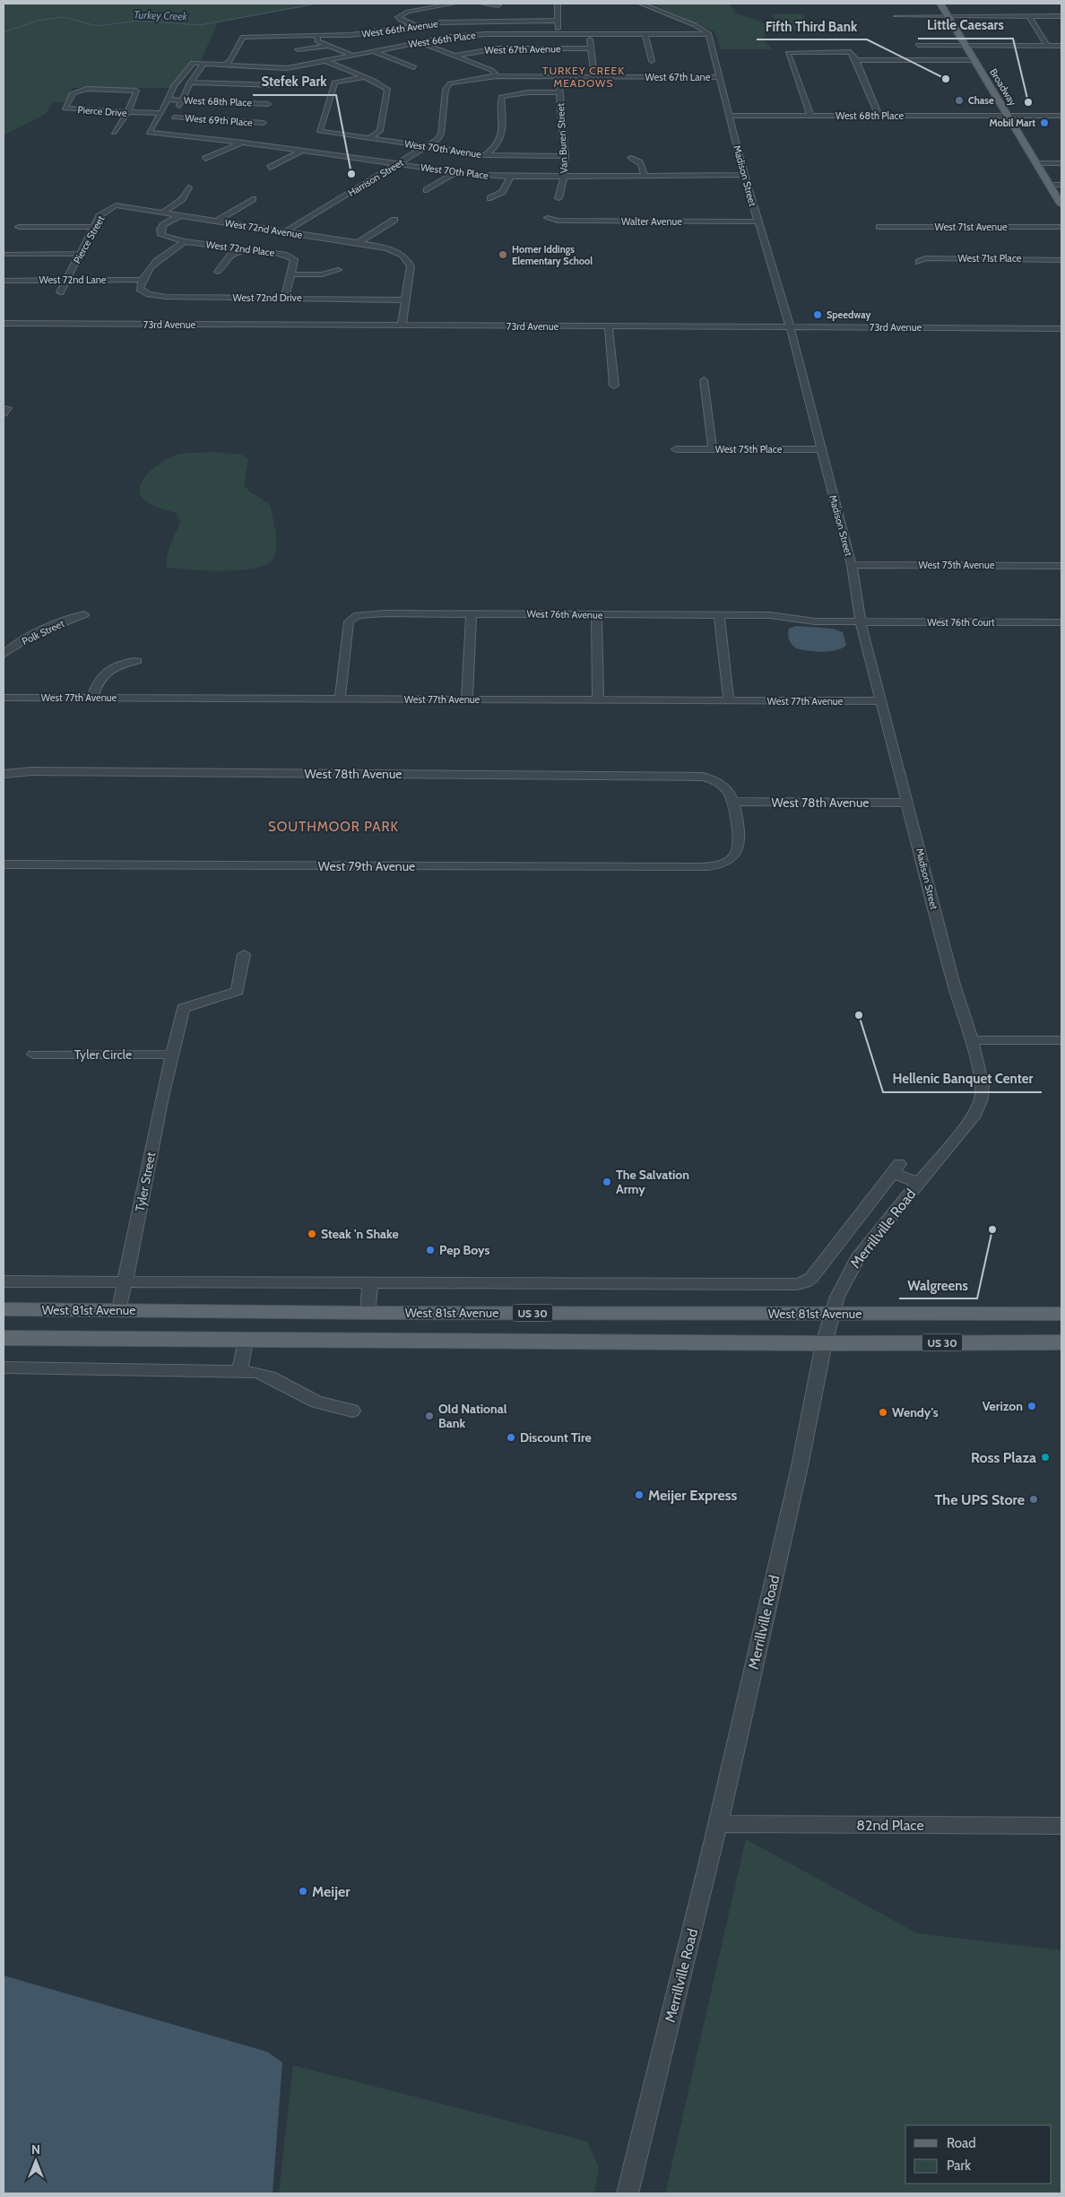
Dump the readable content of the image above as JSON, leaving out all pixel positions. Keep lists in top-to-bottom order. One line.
{"streets":{"main road":["Broadway","West 81st Avenue","US 30"],"street":["West 66th Avenue","West 66th Place","West 67th Avenue","West 67th Lane","West 68th Place","Pierce Drive","West 69th Place","Van Buren Street","West 70th Avenue","West 70th Place","Madison Street","Harrison Street","Walter Avenue","West 71st Avenue","West 72nd Avenue","Pierce Street","West 72nd Place","West 71st Place","West 72nd Lane","West 72nd Drive","73rd Avenue","West 75th Place","West 75th Avenue","West 76th Avenue","West 76th Court","Polk Street","West 77th Avenue","West 78th Avenue","West 79th Avenue","Tyler Circle","Tyler Street","Merrillville Road","82nd Place"]},"crossings":[["West 66th Avenue","West 66th Place"],["West 66th Place","Madison Street"],["West 67th Lane","Van Buren Street"],["West 67th Lane","Madison Street"],["West 67th Lane","Harrison Street"],["Broadway","West 68th Place"],["West 68th Place","Madison Street"],["West 69th Place","West 70th Place"],["Van Buren Street","West 70th Avenue"],["Van Buren Street","West 70th Place"],["West 70th Avenue","Harrison Street"],["West 70th Place","Madison Street"],["West 70th Place","Harrison Street"],["Madison Street","Walter Avenue"],["Madison Street","73rd Avenue"],["Madison Street","West 75th Place"],["Madison Street","West 75th Avenue"],["Madison Street","West 76th Avenue"],["Madison Street","West 76th Court"],["Madison Street","West 77th Avenue"],["Madison Street","West 78th Avenue"],["Madison Street","Merrillville Road"],["Harrison Street","West 72nd Avenue"],["West 72nd Avenue","Pierce Street"],["West 72nd Avenue","West 72nd Drive"],["Pierce Street","West 72nd Lane"],["West 72nd Lane","West 72nd Drive"],["West 76th Avenue","West 76th Court"],["West 76th Avenue","West 77th Avenue"],["West 78th Avenue","West 79th Avenue"],["Tyler Circle","Tyler Street"],["Tyler Street","West 81st Avenue"],["Merrillville Road","West 81st Avenue"],["Merrillville Road","US 30"],["Merrillville Road","82nd Place"]],"districts":["TURKEY CREEK MEADOWS","SOUTHMOOR PARK"],"water":["Turkey Creek"],"places":["Fifth Third Bank","Chase","Little Caesars","Mobil Mart","Stefek Park","Homer Iddings Elementary School","Speedway","Hellenic Banquet Center","The Salvation Army","Walgreens","Steak 'n Shake","Pep Boys","Verizon","Wendy's","Old National Bank","Discount Tire","Ross Plaza","Meijer Express","The UPS Store","Meijer"],"legend":["Road","Park"],"north":"top"}
